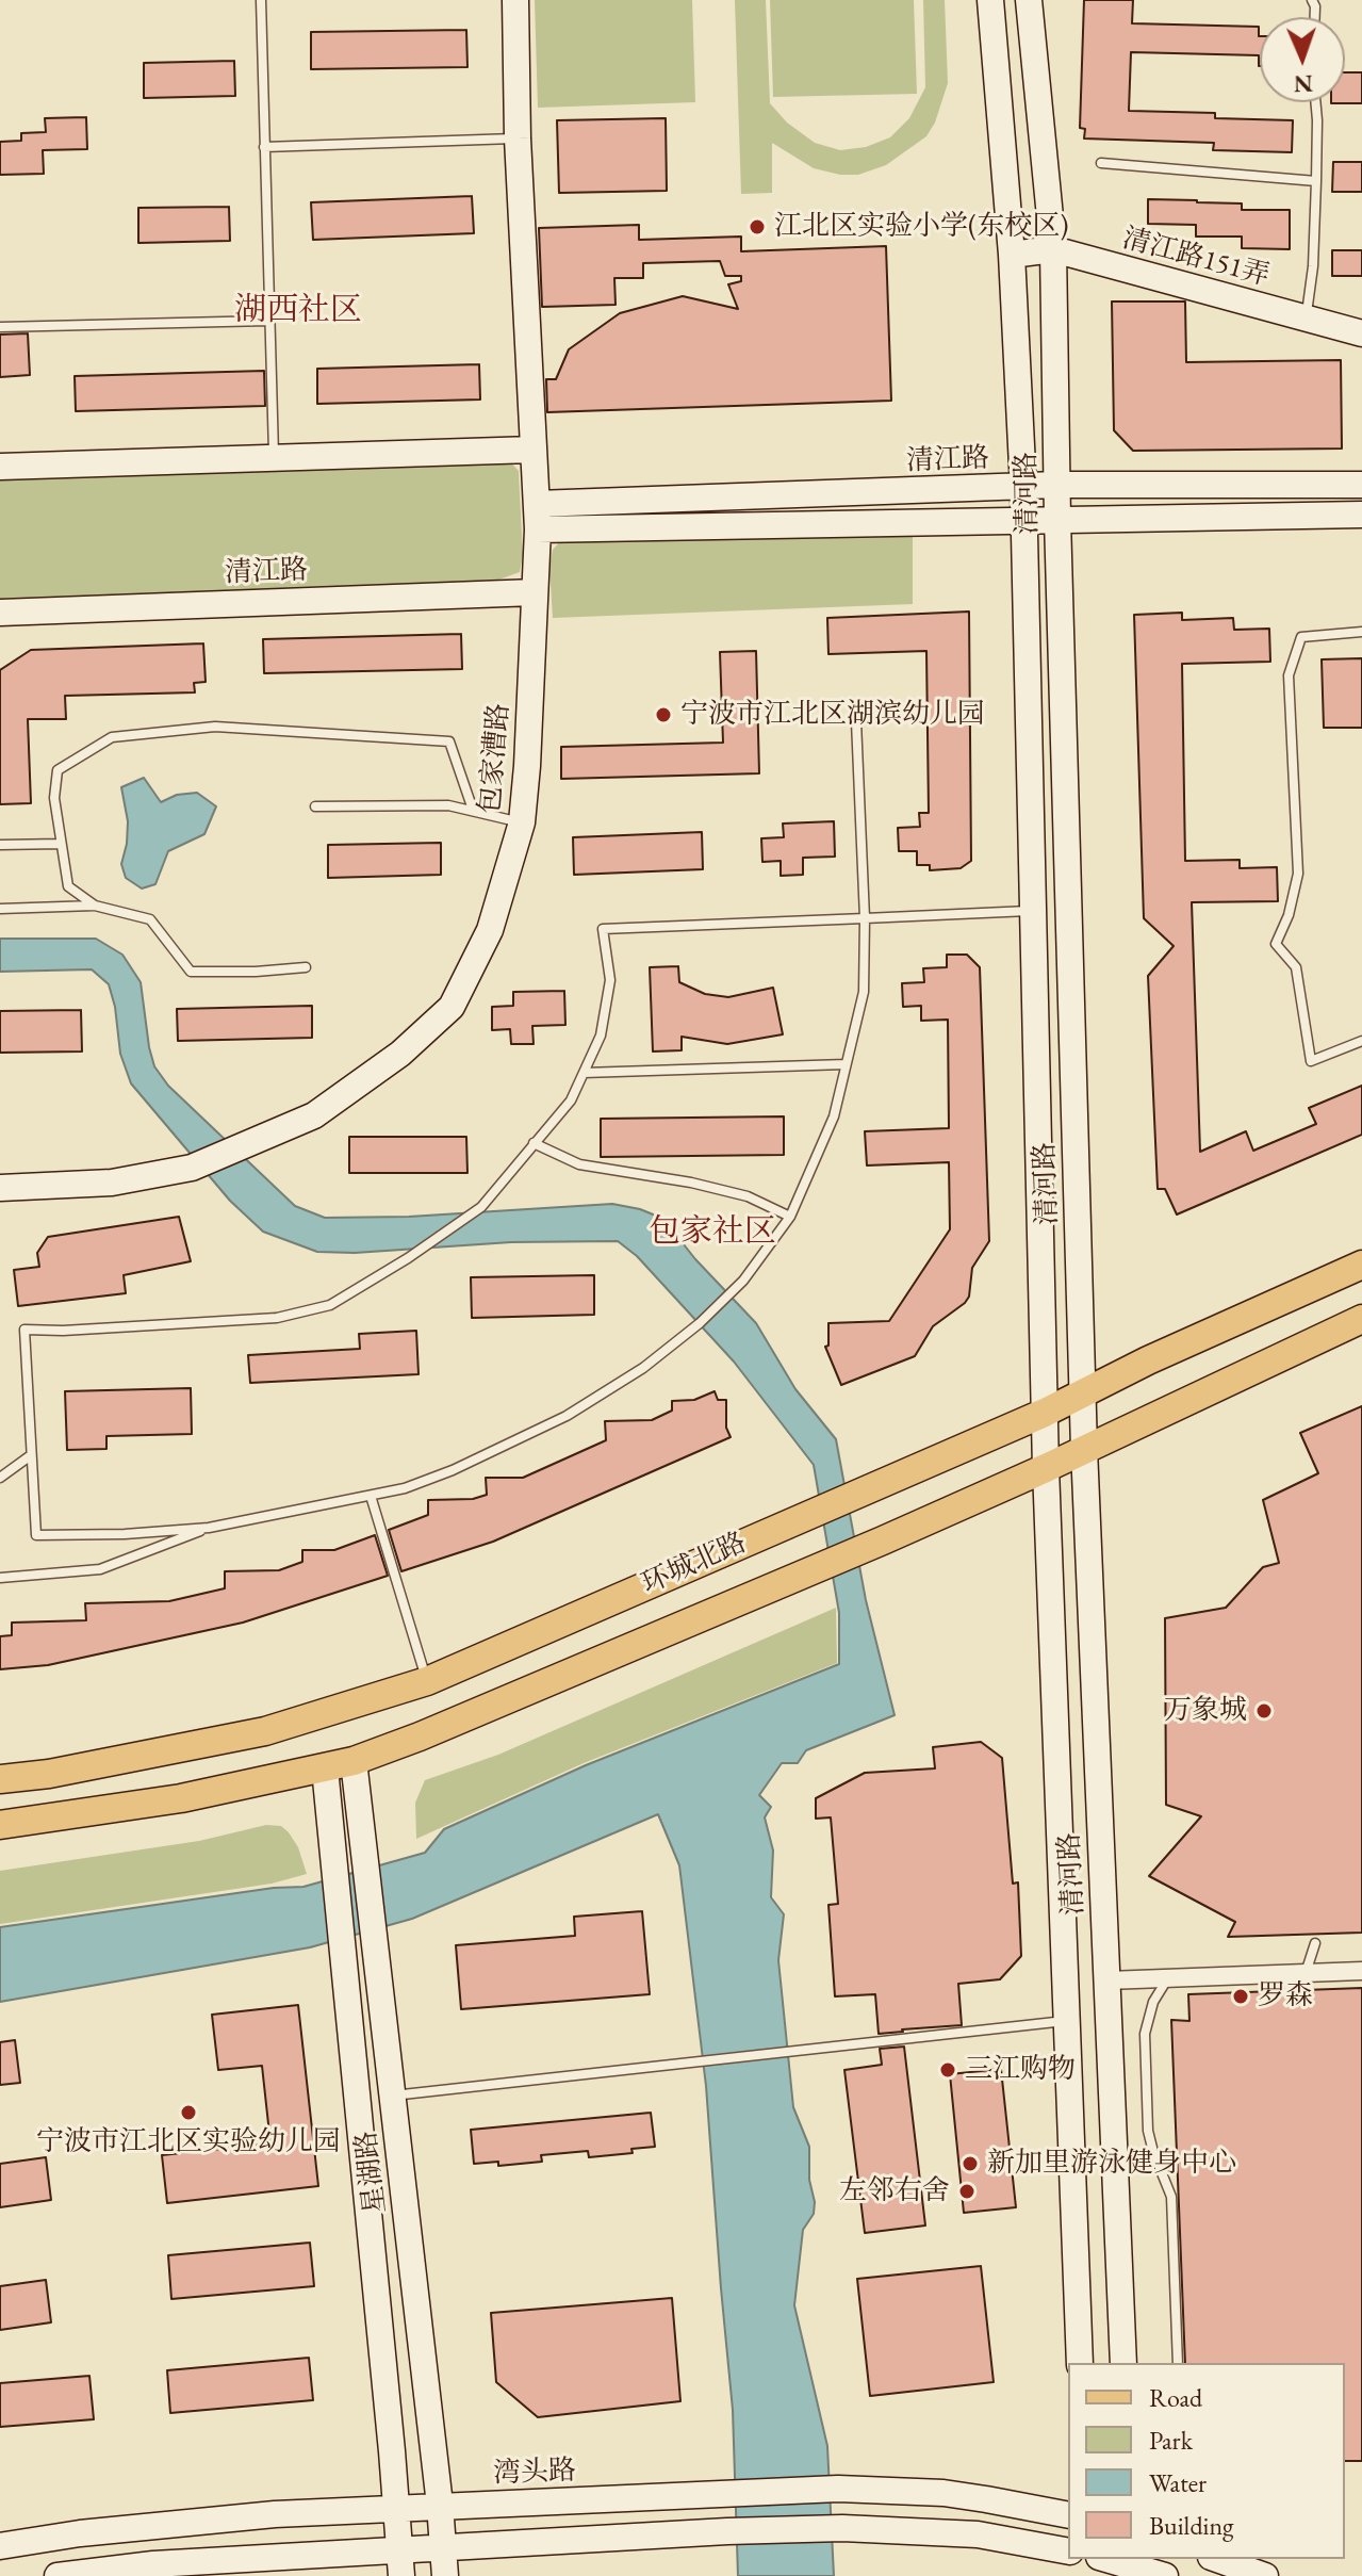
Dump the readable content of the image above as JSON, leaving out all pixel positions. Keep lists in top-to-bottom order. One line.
{"streets":{"main road":["清江路151弄","清江路","清河路","包家漕路","环城北路","星湖路","湾头路"]},"crossings":[["清江路151弄","清河路"],["清江路","清河路"],["清江路","包家漕路"],["清河路","环城北路"],["环城北路","星湖路"],["星湖路","湾头路"]],"districts":["湖西社区","包家社区"],"places":["江北区实验小学(东校区)","宁波市江北区湖滨幼儿园","万象城","罗森","三江购物","宁波市江北区实验幼儿园","新加里游泳健身中心","左邻右舍"],"legend":["Road","Park","Water","Building"],"north":"bottom"}
